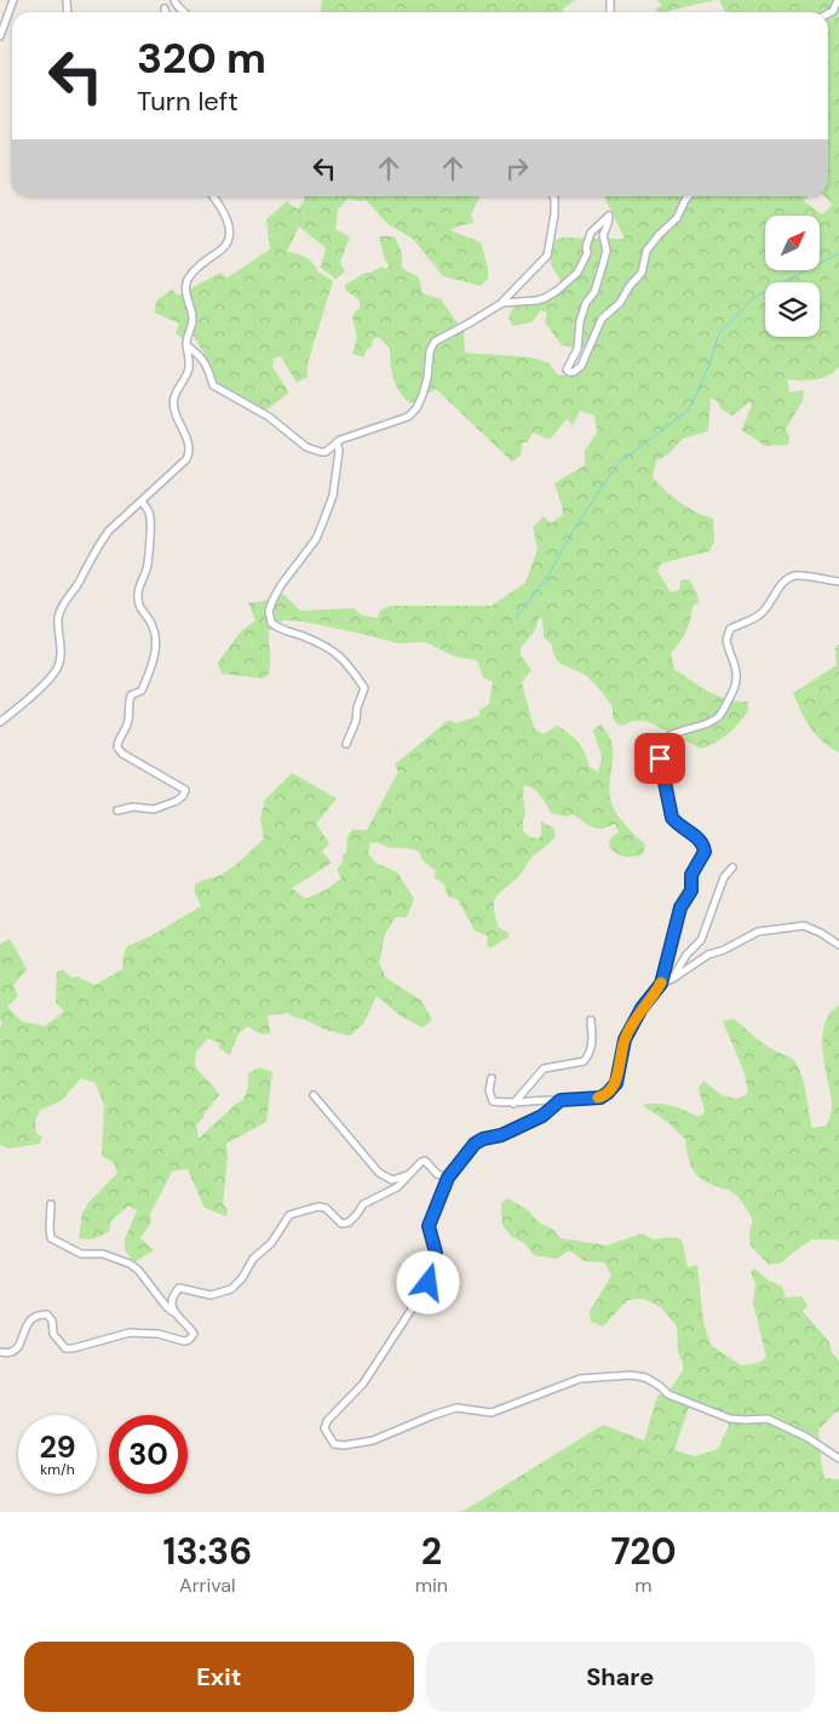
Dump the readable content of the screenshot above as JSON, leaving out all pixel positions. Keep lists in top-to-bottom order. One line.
{"north":"top right","page":{"turn":["320 m","Turn left"],"speed":"29 km/h","limit":"30","eta":["13:36","Arrival","2","min","720","m"],"buttons":["Exit","Share"]}}
